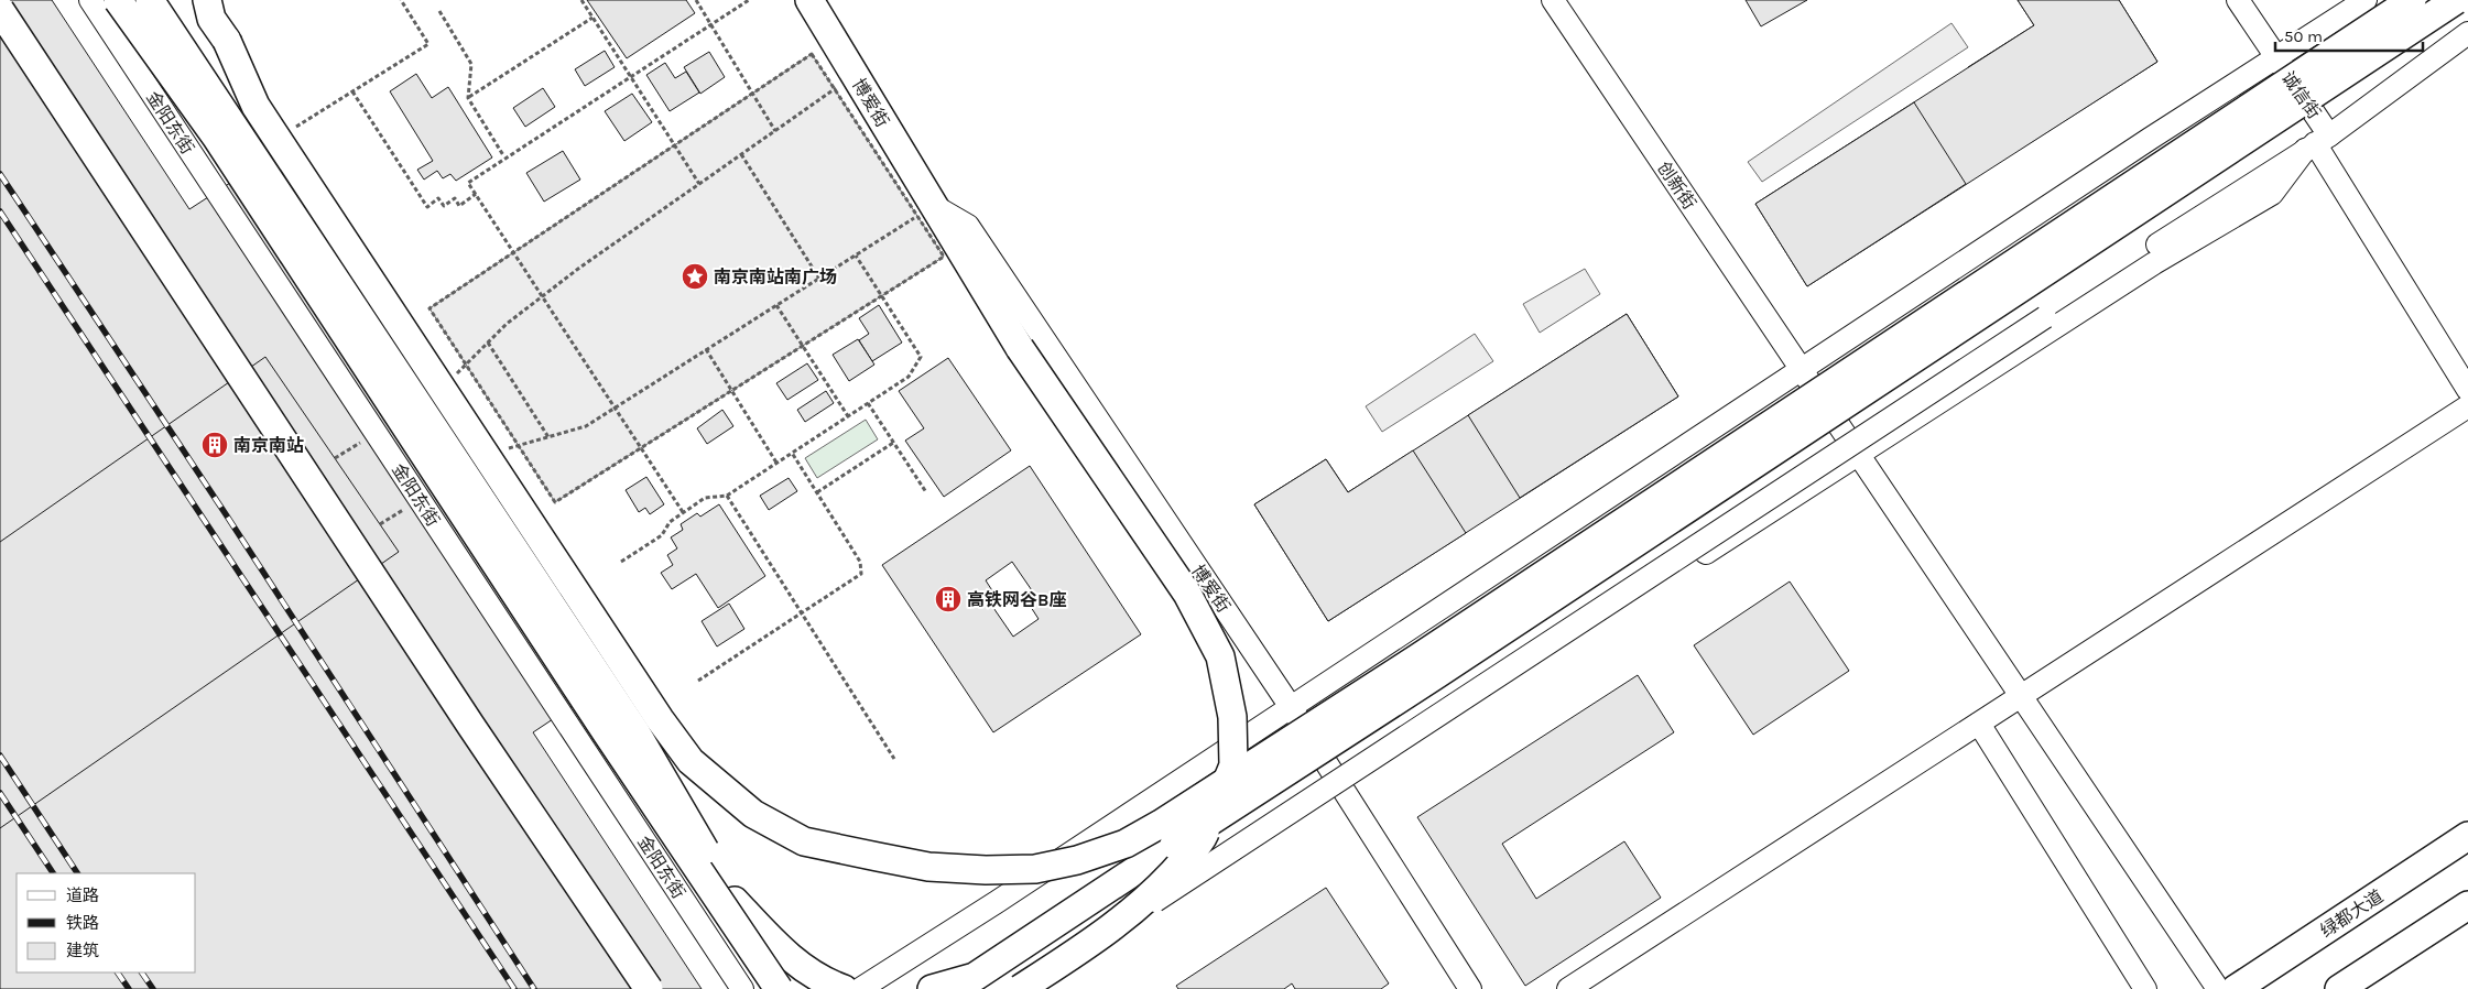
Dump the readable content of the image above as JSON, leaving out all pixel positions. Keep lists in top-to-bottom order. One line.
{"streets":{"main road":["博爱街","绿都大道"],"street":["诚信街","金阳东街","创新街"]},"places":{"place":["南京南站南广场"],"building":["南京南站","高铁网谷B座"]},"legend":["道路","铁路","建筑"],"scale_bar":"50 m"}
